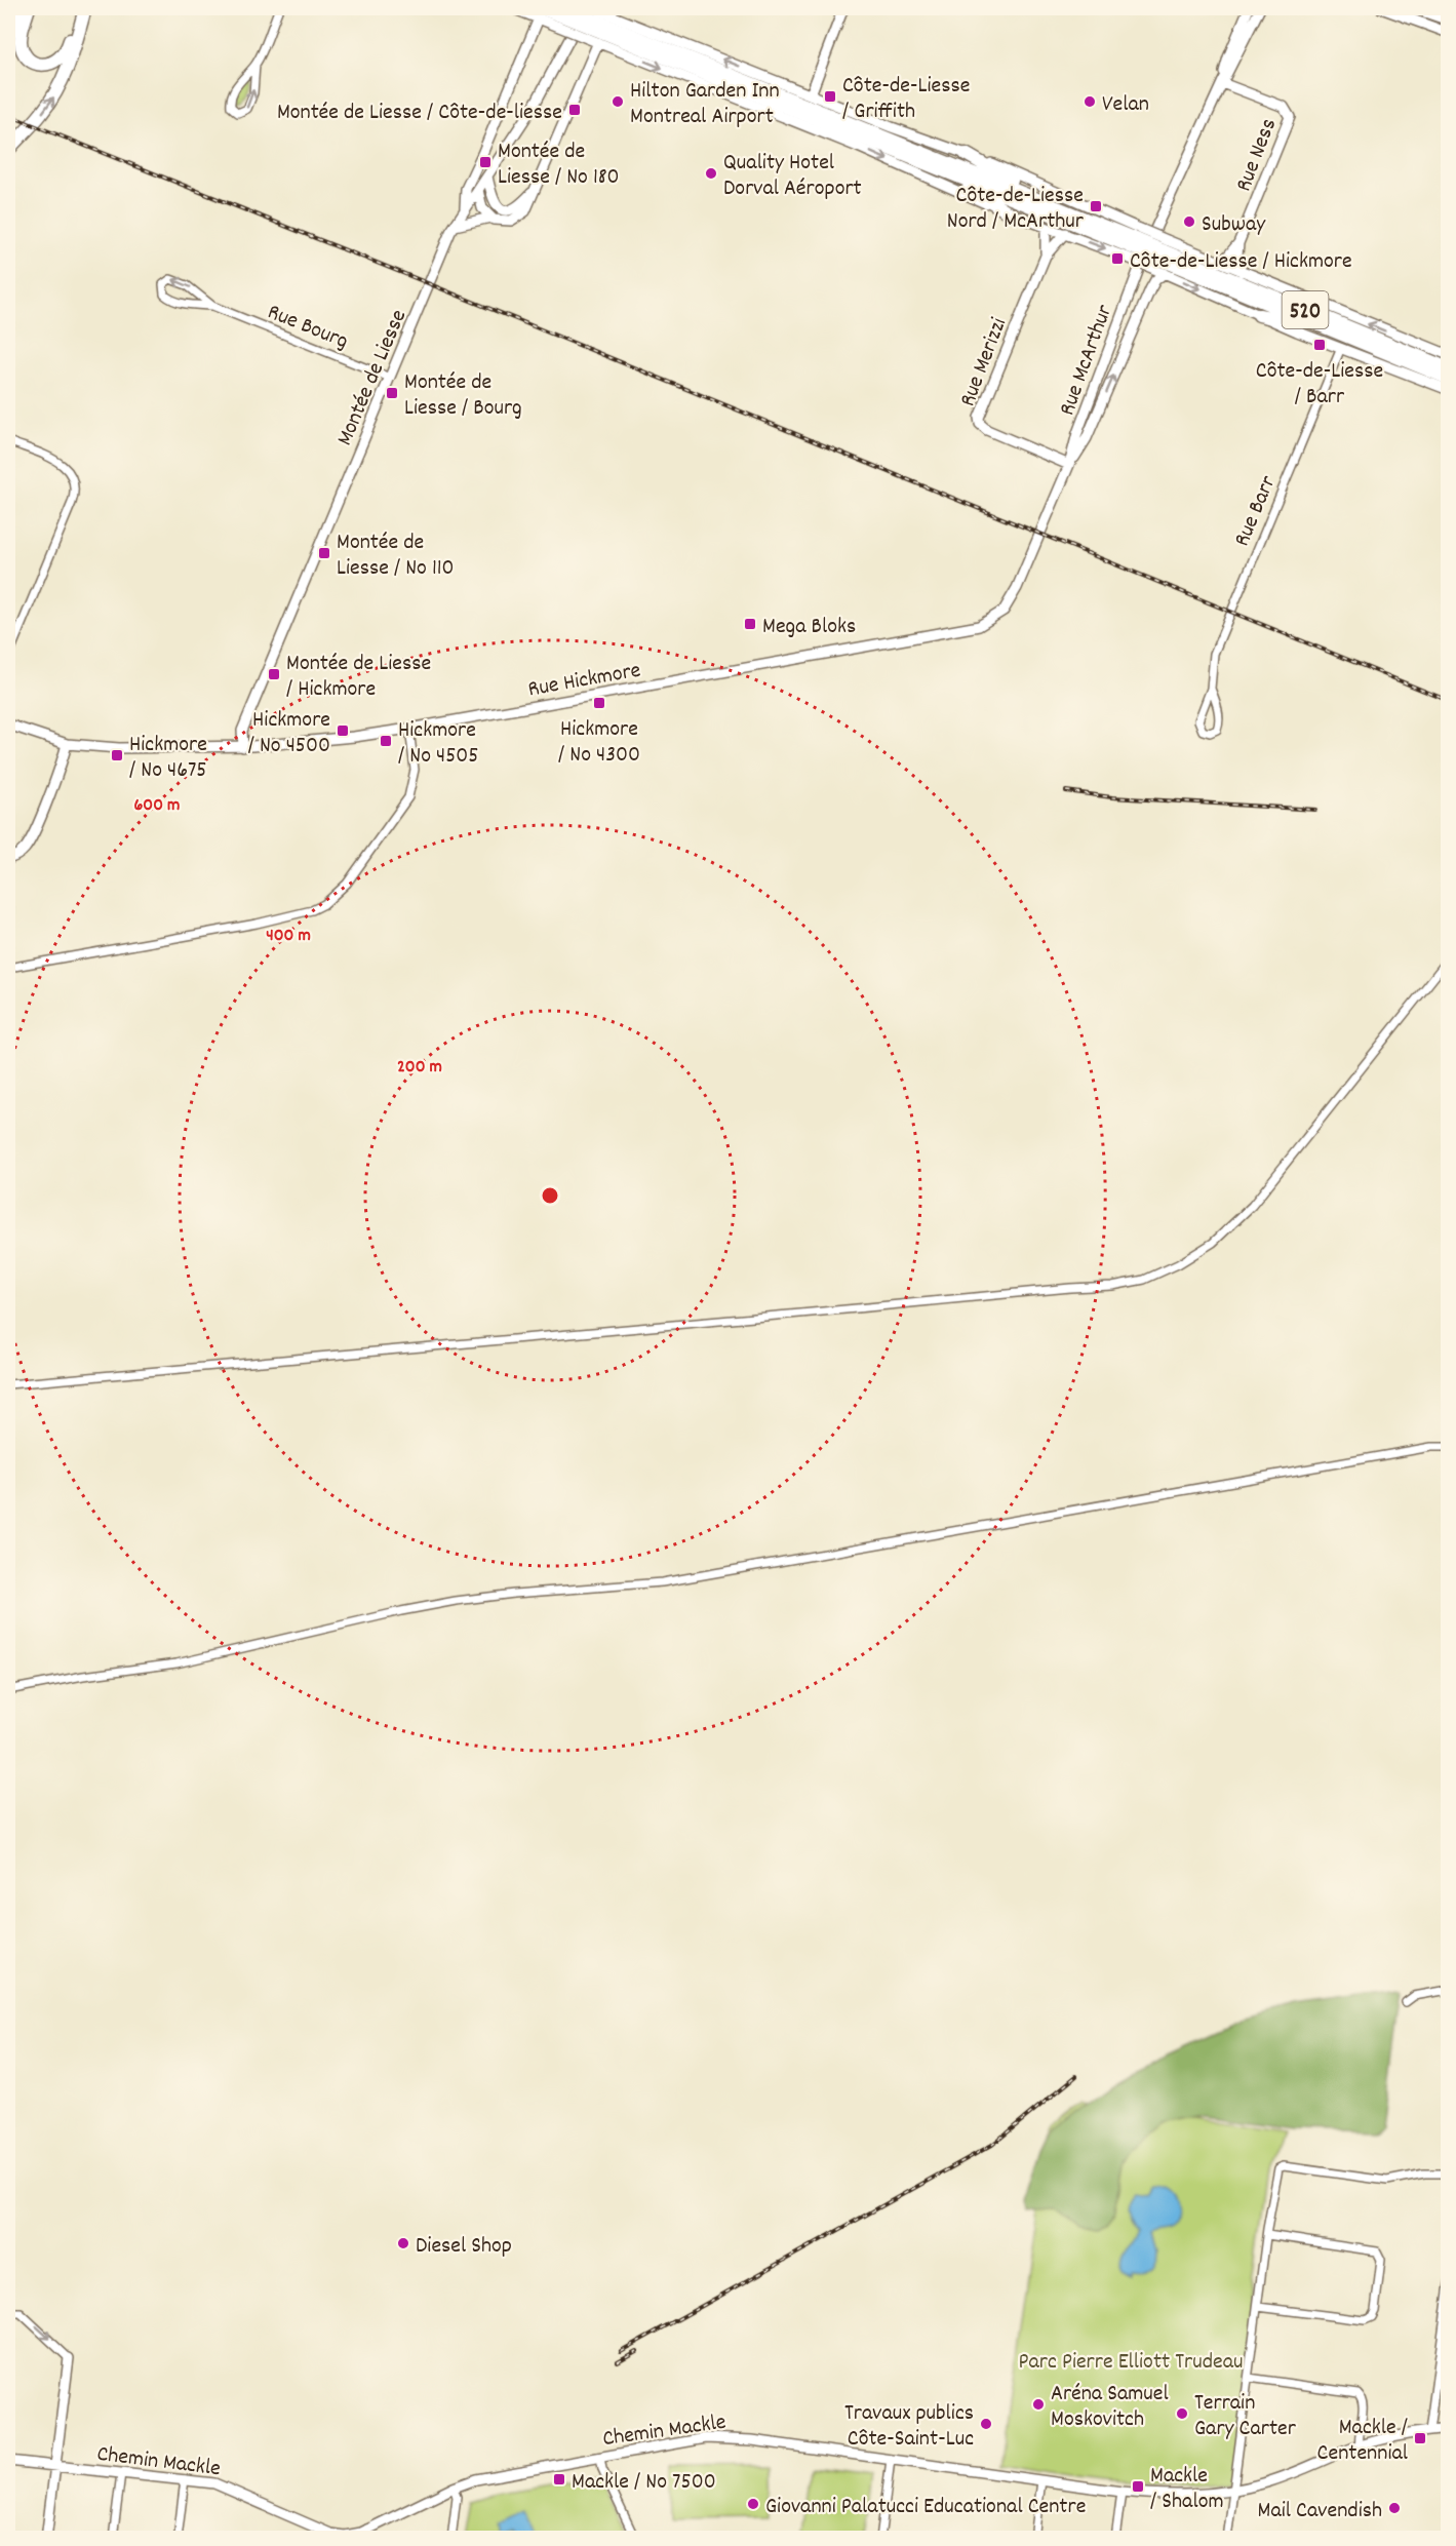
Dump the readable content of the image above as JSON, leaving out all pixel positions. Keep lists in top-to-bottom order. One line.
{"streets":{"highway":["520"],"street":["Rue Ness","Rue Bourg","Rue McArthur","Rue Merizzi","Montée de Liesse","Rue Barr","Rue Hickmore","Chemin Mackle"]},"crossings":[["Rue Bourg","Montée de Liesse"],["Rue McArthur","Rue Merizzi"],["Rue McArthur","Rue Hickmore"],["Rue Merizzi","Rue Hickmore"],["Montée de Liesse","Rue Hickmore"]],"parks":["Parc Pierre Elliott Trudeau"],"places":{"transit":["Côte-de-Liesse / Griffith","Montée de Liesse / Côte-de-liesse","Montée de Liesse / No 180","Côte-de-Liesse Nord / McArthur","Côte-de-Liesse / Hickmore","Côte-de-Liesse / Barr","Montée de Liesse / Bourg","Montée de Liesse / No 110","Mega Bloks","Montée de Liesse / Hickmore","Hickmore / No 4300","Hickmore / No 4500","Hickmore / No 4505","Hickmore / No 4675","Mackle / Centennial","Mackle / No 7500","Mackle / Shalom"],"other":["Hilton Garden Inn Montreal Airport","Velan","Quality Hotel Dorval Aéroport","Subway","Diesel Shop","Aréna Samuel Moskovitch","Terrain Gary Carter","Travaux publics Côte-Saint-Luc","Giovanni Palatucci Educational Centre","Mail Cavendish"]},"rings":["600 m","400 m","200 m"]}
